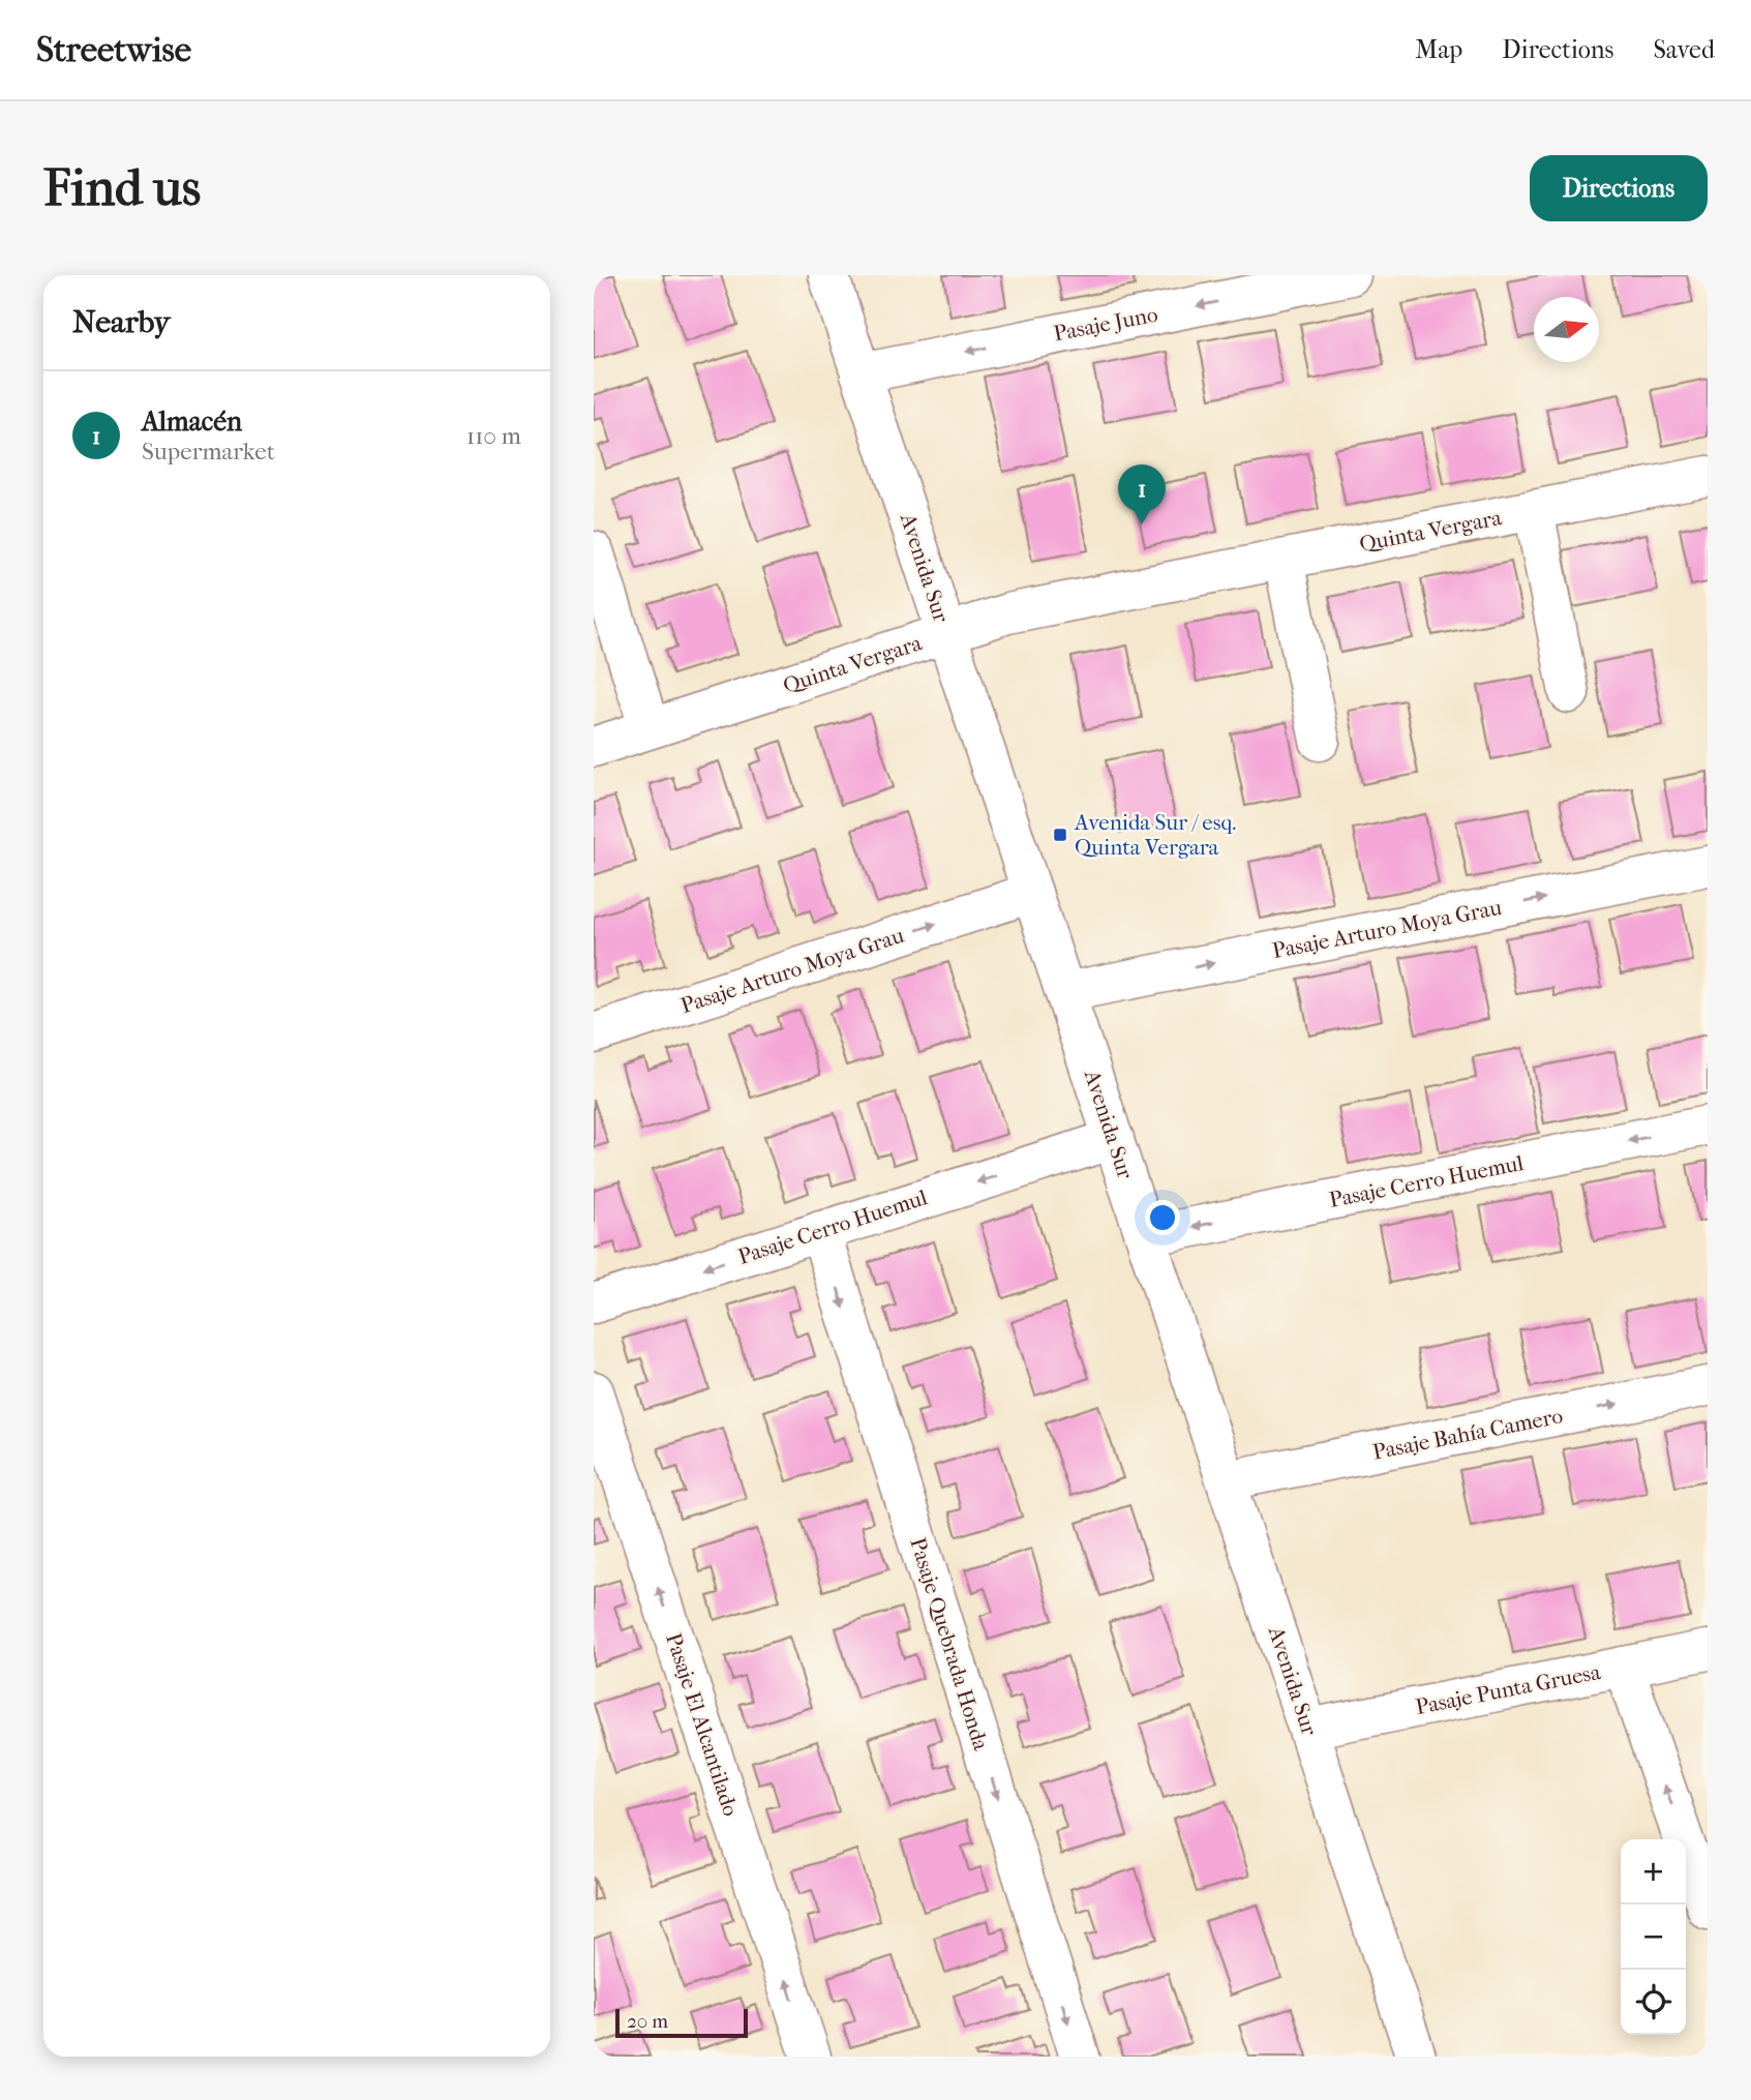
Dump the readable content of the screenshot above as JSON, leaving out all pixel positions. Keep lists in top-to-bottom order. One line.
{"streets":{"street":["Pasaje Juno","Quinta Vergara","Avenida Sur","Pasaje Arturo Moya Grau","Pasaje Cerro Huemul","Pasaje Bahía Camero","Pasaje Quebrada Honda","Pasaje Punta Gruesa","Pasaje El Alcantilado"]},"crossings":[["Pasaje Juno","Avenida Sur"],["Quinta Vergara","Avenida Sur"],["Avenida Sur","Pasaje Arturo Moya Grau"],["Avenida Sur","Pasaje Cerro Huemul"],["Avenida Sur","Pasaje Bahía Camero"],["Avenida Sur","Pasaje Punta Gruesa"],["Pasaje Cerro Huemul","Pasaje Quebrada Honda"]],"one_way":["Pasaje Juno","Pasaje Arturo Moya Grau","Pasaje Cerro Huemul","Pasaje Bahía Camero","Pasaje Quebrada Honda","Pasaje El Alcantilado"],"places":{"transit":["Avenida Sur / esq. Quinta Vergara"]},"scale_bar":"20 m","north":"right","page":{"header":"Streetwise","nav":["Map","Directions","Saved"],"buttons":"Directions","title":"Find us","heading":"Nearby","list":[{"mark":"1","name":"Almacén","note":"Supermarket","value":"110 m"}],"pins":"1","map_buttons":["+","−"],"scale":"20 m"}}
